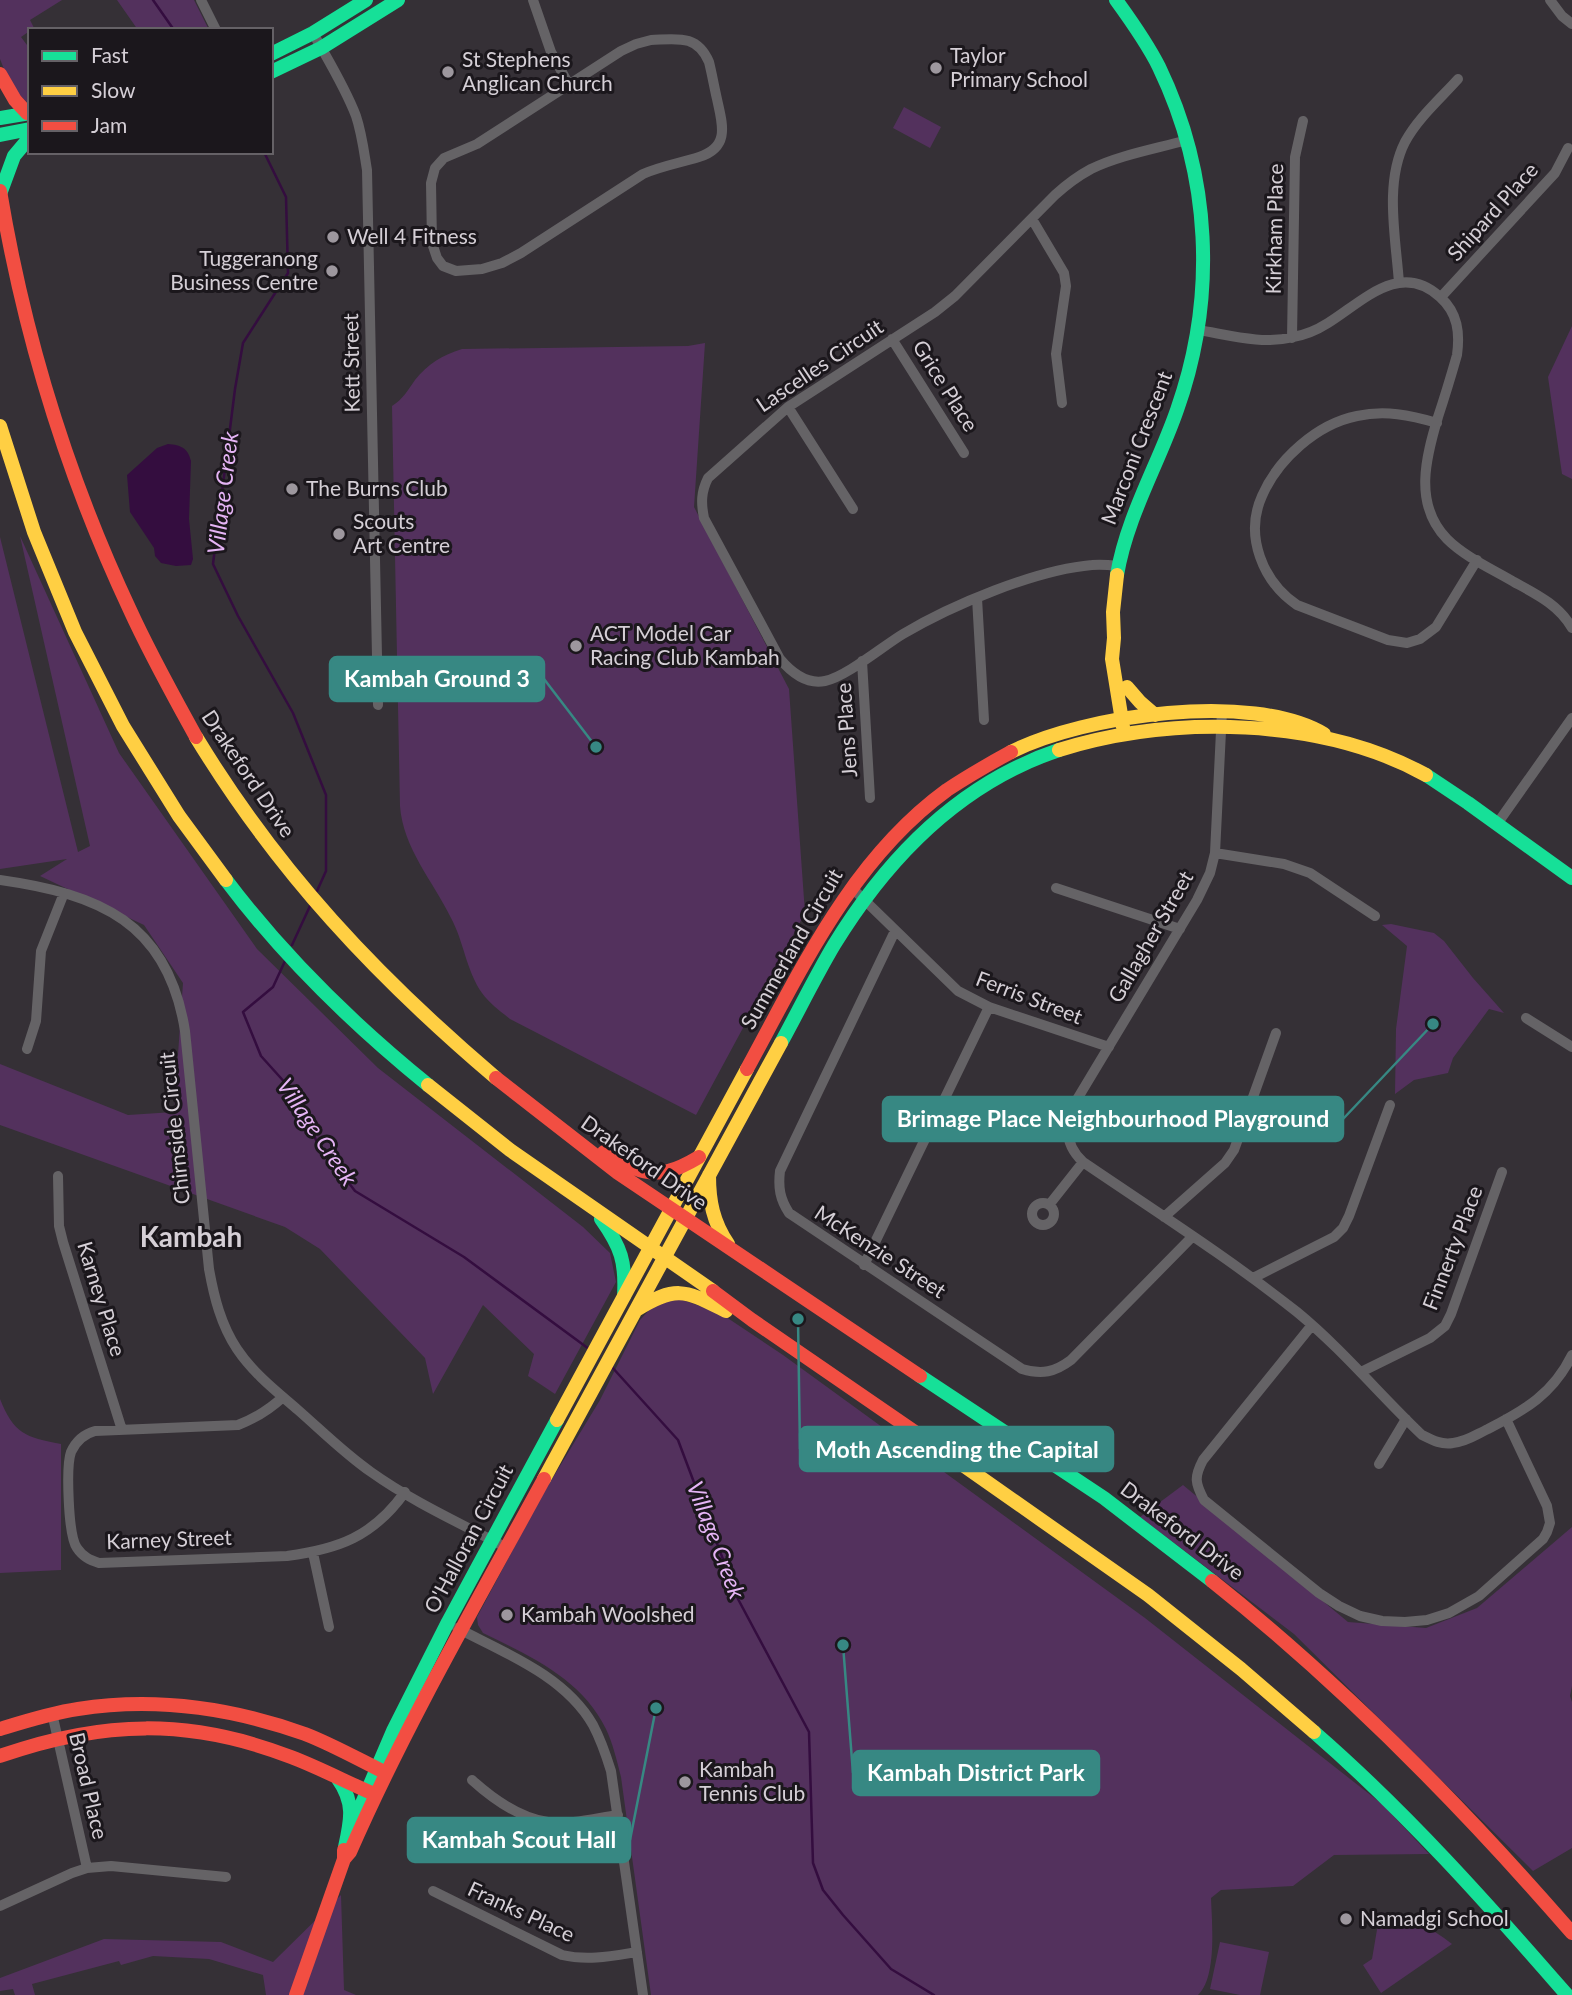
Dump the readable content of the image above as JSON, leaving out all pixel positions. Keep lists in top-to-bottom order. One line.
{"streets":{"main road":["Marconi Crescent","Drakeford Drive","Summerland Circuit","O'Halloran Circuit"],"street":["Shipard Place","Kirkham Place","Kett Street","Lascelles Circuit","Grice Place","Jens Place","Gallagher Street","Ferris Street","Chirnside Circuit","Finnerty Place","McKenzie Street","Karney Place","Karney Street","Broad Place","Franks Place"]},"crossings":[["Lascelles Circuit","Grice Place"],["Lascelles Circuit","Marconi Crescent"],["Lascelles Circuit","Jens Place"],["Marconi Crescent","Summerland Circuit"],["Drakeford Drive","Summerland Circuit"],["Gallagher Street","Summerland Circuit"],["Gallagher Street","Ferris Street"],["Gallagher Street","Finnerty Place"],["Gallagher Street","McKenzie Street"],["Summerland Circuit","Ferris Street"],["Summerland Circuit","O'Halloran Circuit"],["Ferris Street","McKenzie Street"],["Chirnside Circuit","O'Halloran Circuit"],["Chirnside Circuit","Karney Street"],["Karney Place","Karney Street"]],"districts":["Kambah"],"water":["Village Creek"],"places":["Taylor Primary School","St Stephens Anglican Church","Well 4 Fitness","Tuggeranong Business Centre","The Burns Club","Scouts Art Centre","ACT Model Car Racing Club Kambah","Kambah Ground 3","Brimage Place Neighbourhood Playground","Moth Ascending the Capital","Kambah Woolshed","Kambah District Park","Kambah Scout Hall","Kambah Tennis Club","Namadgi School"],"legend":["Fast","Slow","Jam"]}
